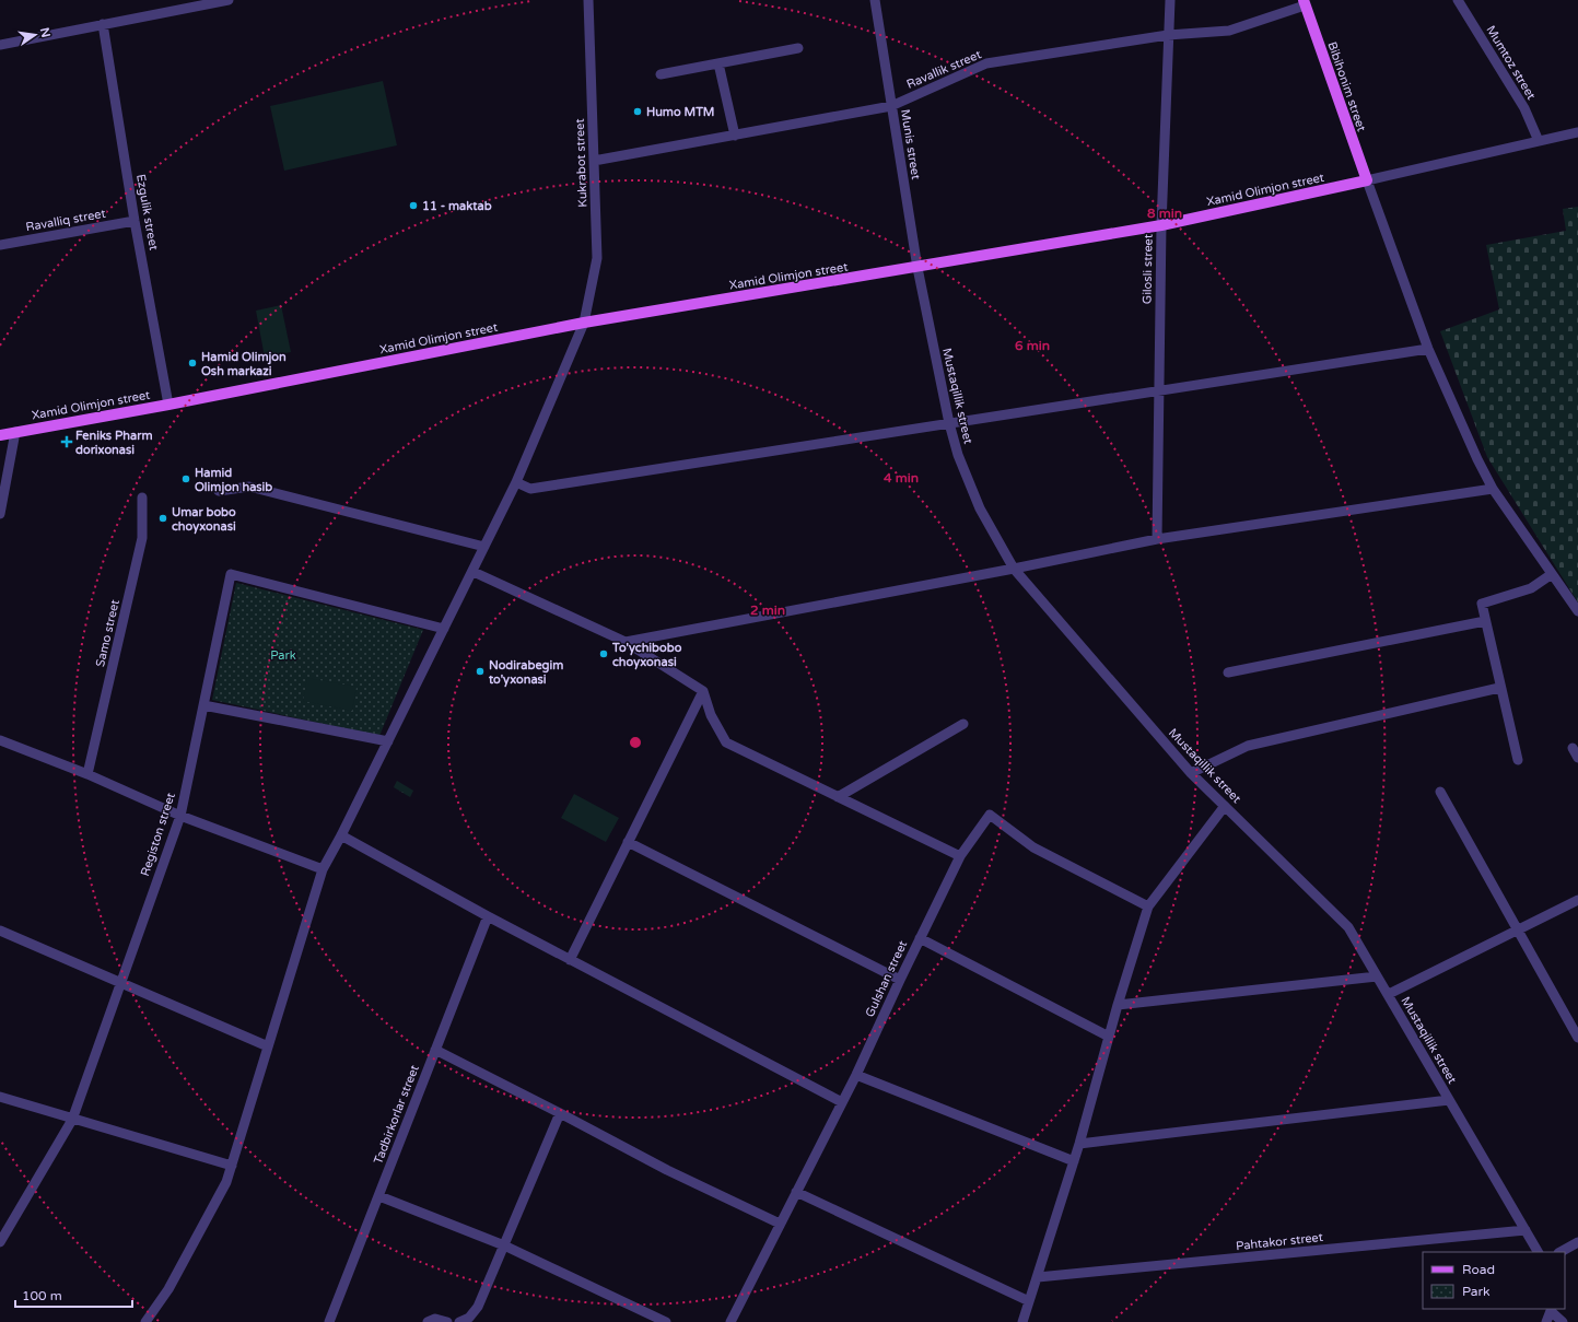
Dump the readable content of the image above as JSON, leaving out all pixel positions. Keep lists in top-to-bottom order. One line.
{"streets":{"main road":["Bibihonim street","Xamid Olimjon street"],"street":["Mumtoz street","Ravallik street","Munis street","Kukrabot street","Ezgulik street","Ravalliq street","Gilosli street","Mustaqillik street","Samo street","Registon street","Gulshan street","Tadbirkorlar street","Pahtakor street"]},"crossings":[["Mumtoz street","Xamid Olimjon street"],["Ravallik street","Bibihonim street"],["Ravallik street","Munis street"],["Ravallik street","Kukrabot street"],["Ravallik street","Gilosli street"],["Bibihonim street","Xamid Olimjon street"],["Munis street","Xamid Olimjon street"],["Munis street","Mustaqillik street"],["Kukrabot street","Xamid Olimjon street"],["Kukrabot street","Registon street"],["Xamid Olimjon street","Ezgulik street"],["Xamid Olimjon street","Gilosli street"],["Xamid Olimjon street","Mustaqillik street"],["Ezgulik street","Ravalliq street"],["Mustaqillik street","Pahtakor street"]],"parks":["Park"],"places":{"other":["Humo MTM","11 - maktab","Hamid Olimjon Osh markazi","Hamid Olimjon hasib","Umar bobo choyxonasi","To'ychibobo choyxonasi","Nodirabegim to'yxonasi"],"health":["Feniks Pharm dorixonasi"]},"legend":["Road","Park"],"scale_bar":"100 m","north":"right","rings":["8 min","6 min","4 min","2 min"]}
